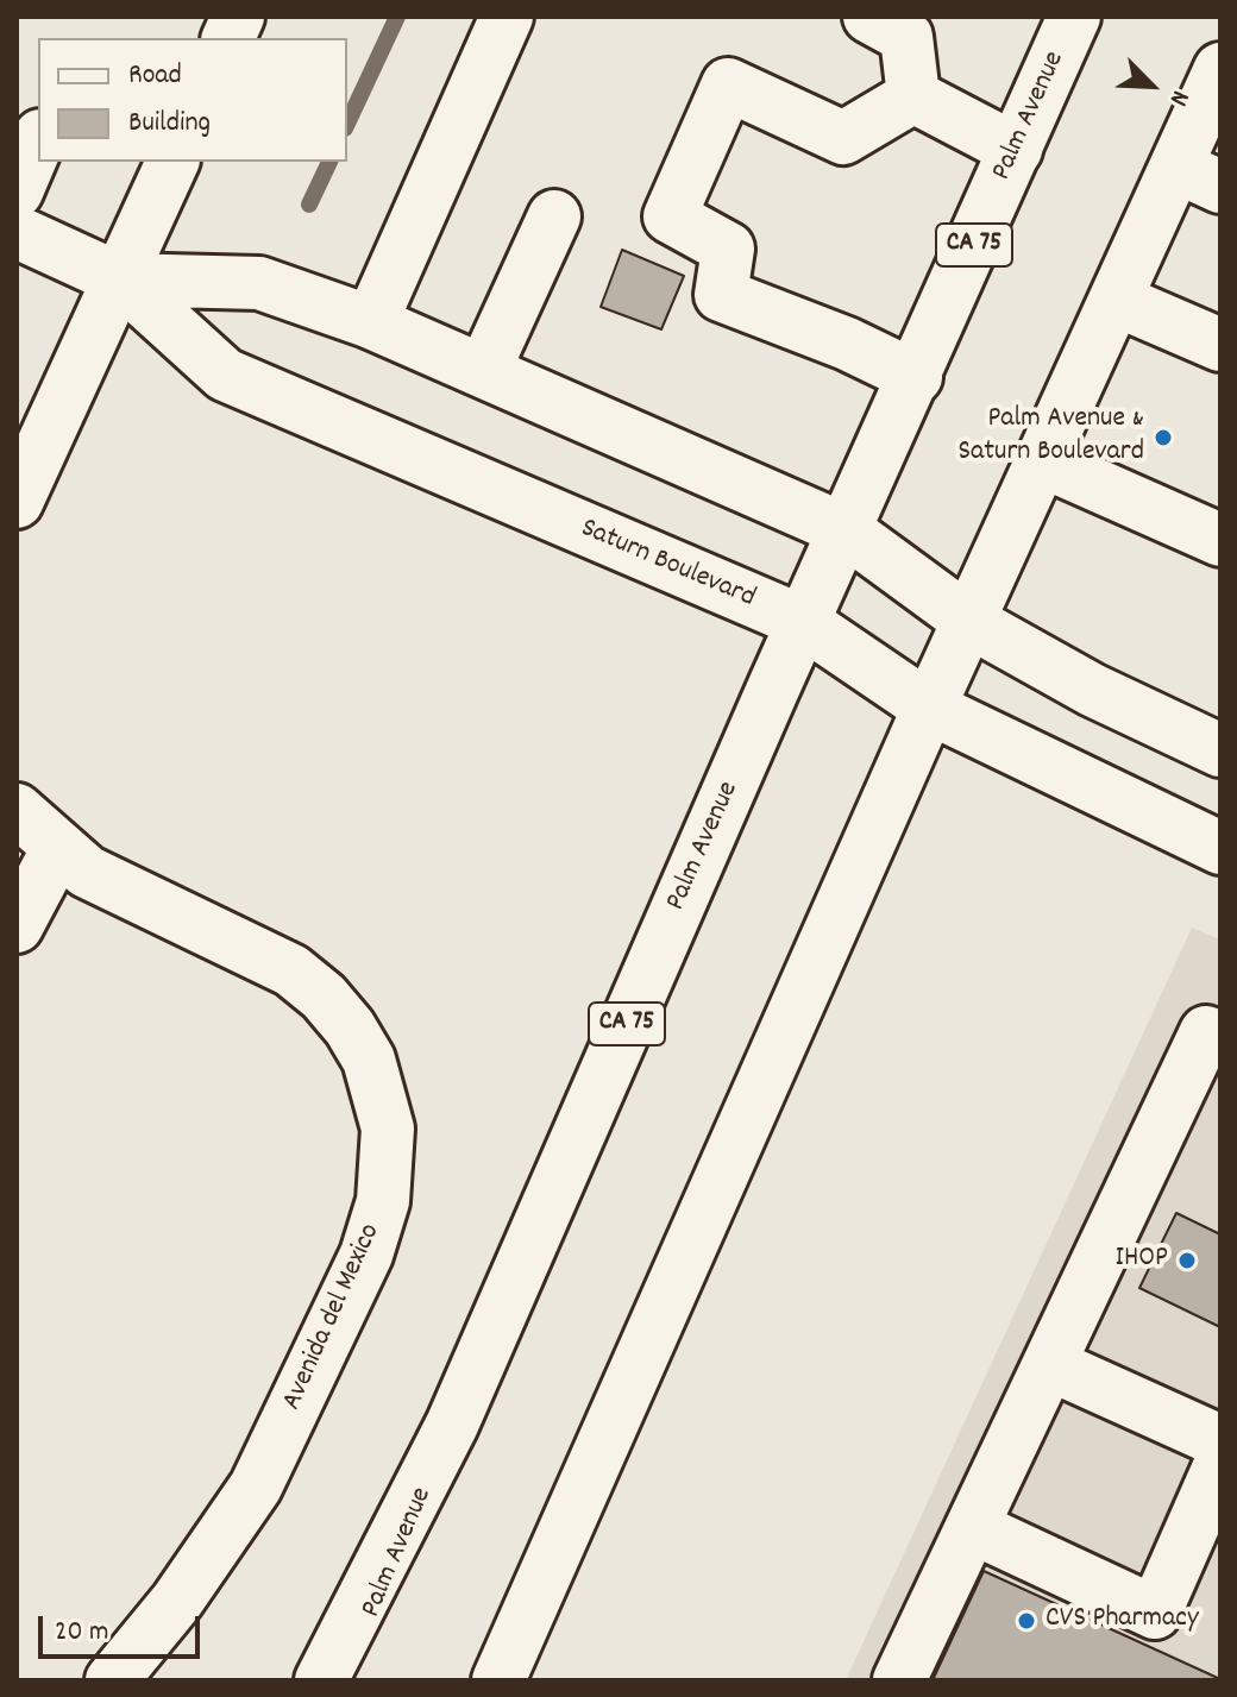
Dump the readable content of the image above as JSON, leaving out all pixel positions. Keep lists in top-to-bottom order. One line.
{"streets":{"main road":["Palm Avenue","CA 75","Saturn Boulevard","Avenida del Mexico"]},"crossings":[["Palm Avenue","Saturn Boulevard"]],"places":["Palm Avenue & Saturn Boulevard","IHOP","CVS Pharmacy"],"legend":["Road","Building"],"scale_bar":"20 m","north":"bottom right"}
